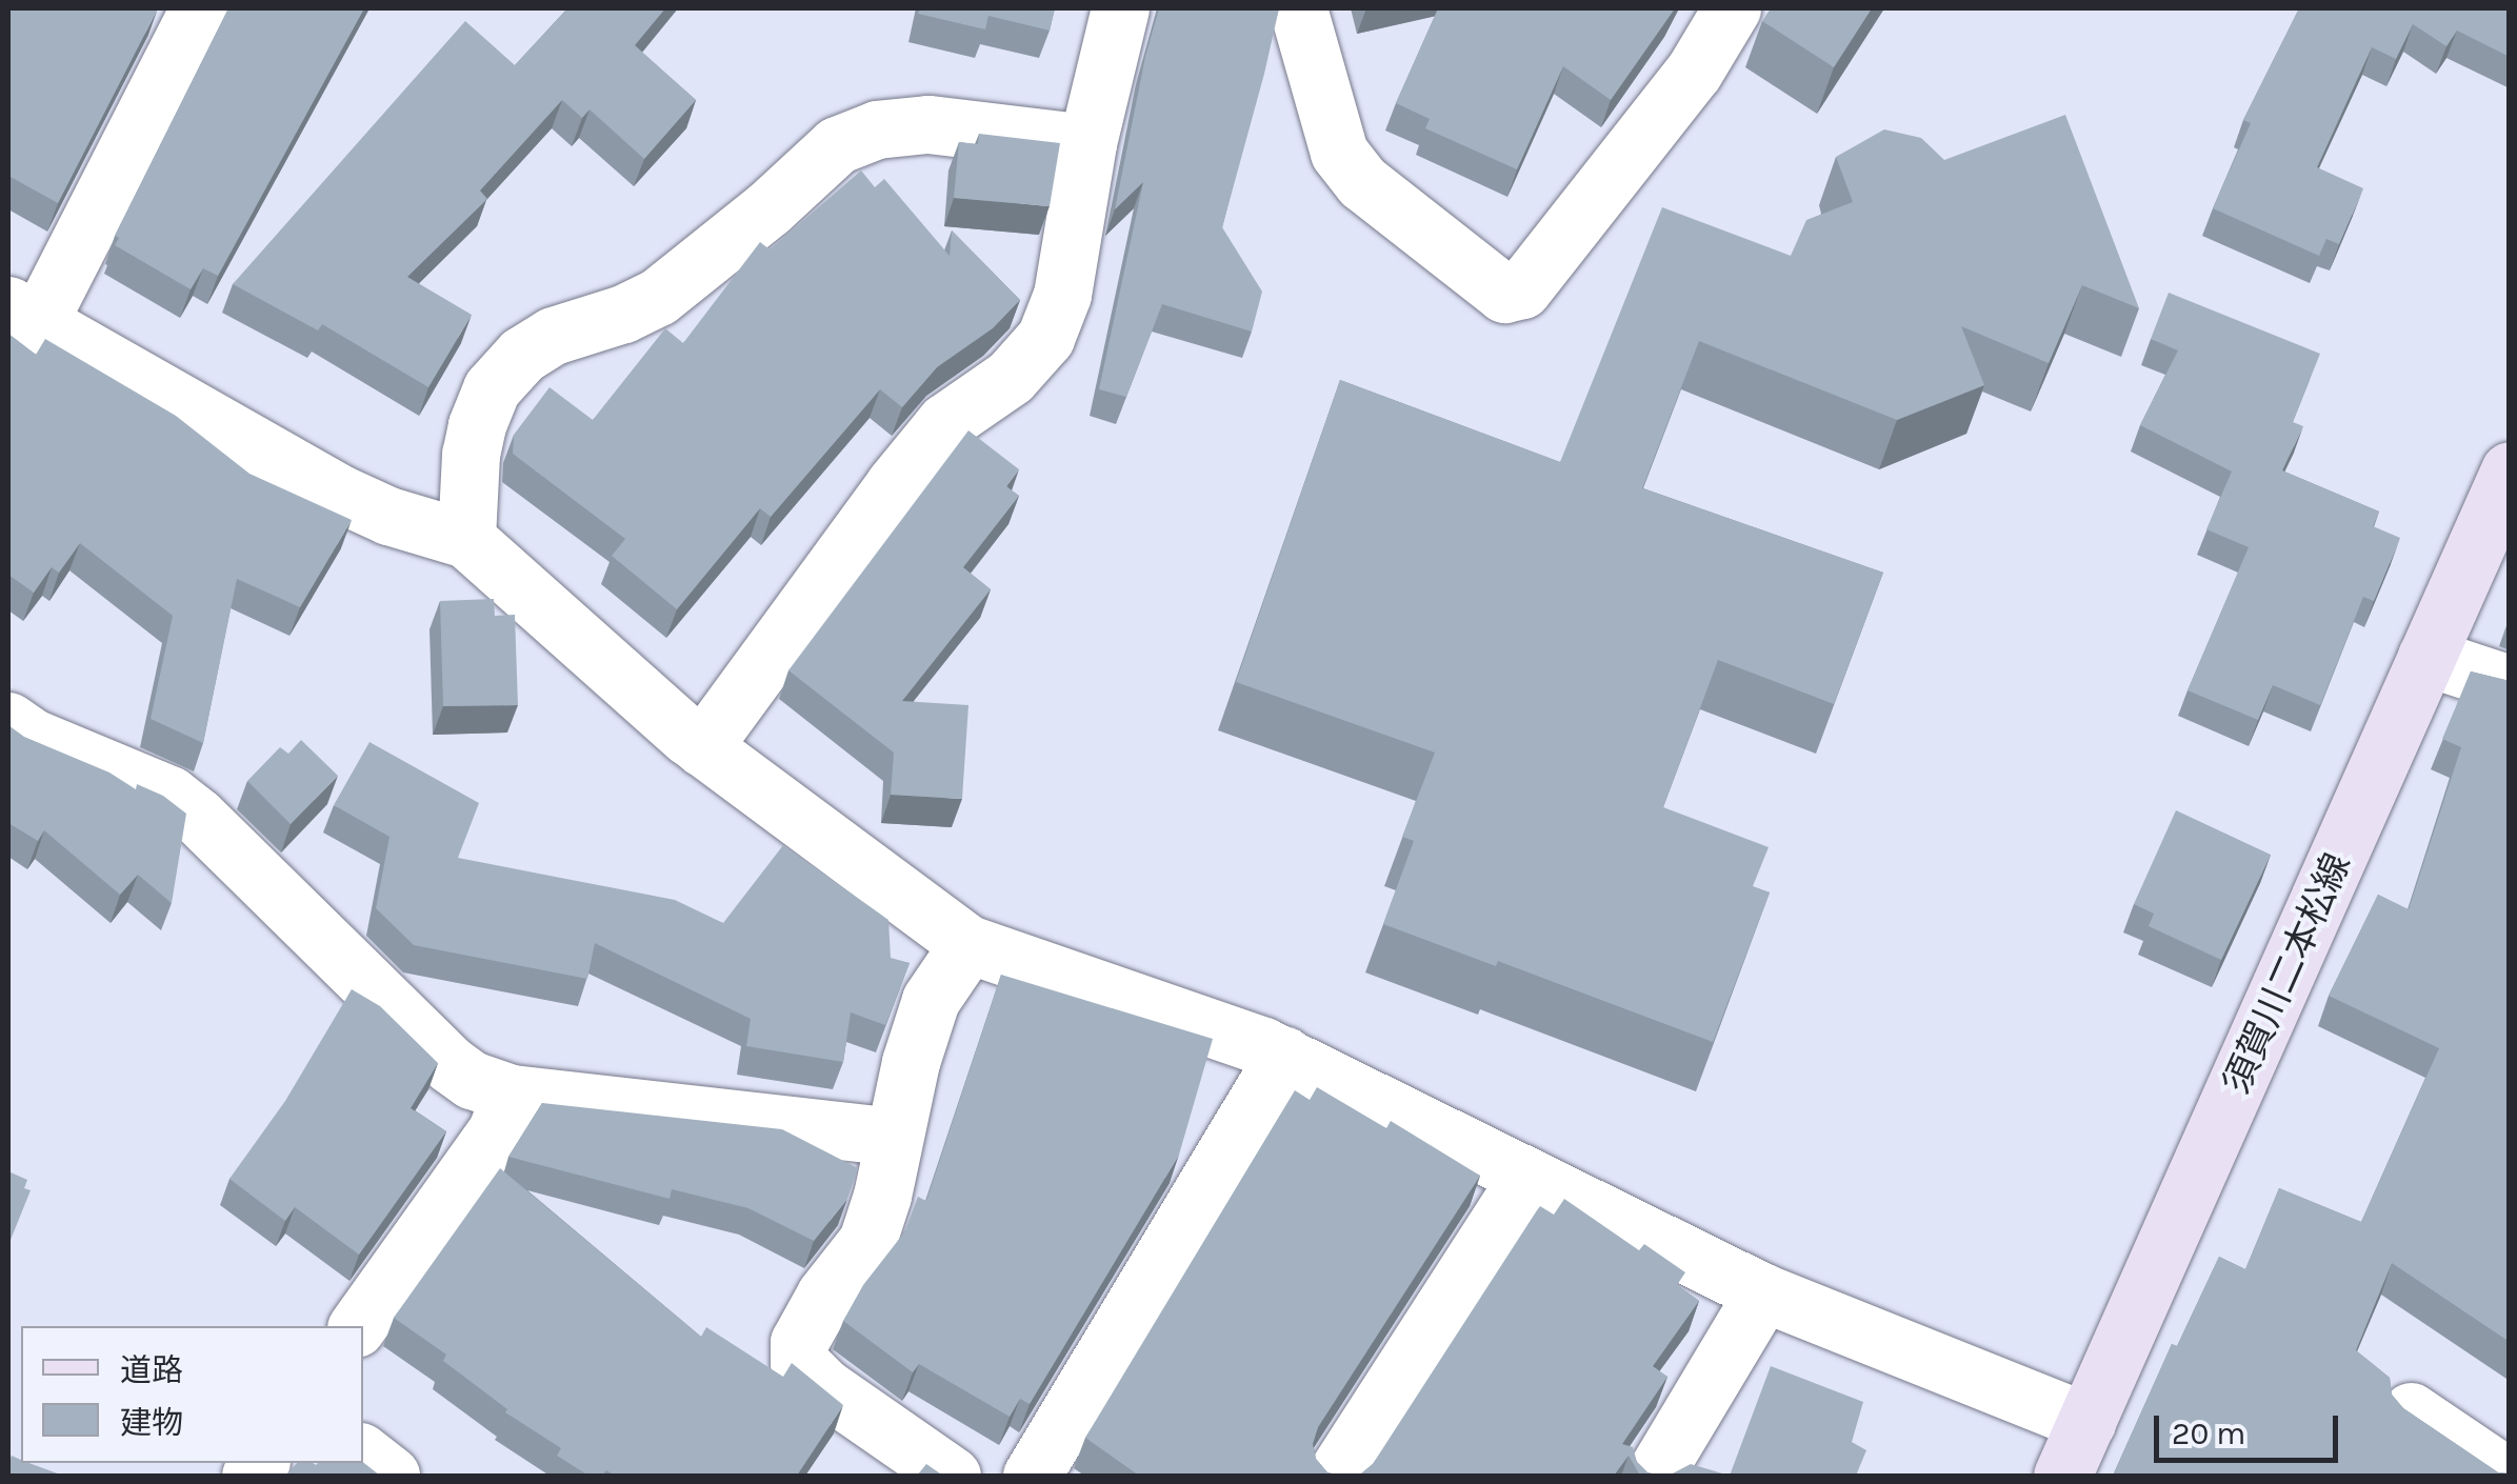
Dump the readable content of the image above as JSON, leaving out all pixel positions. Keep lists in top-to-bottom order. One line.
{"streets":{"main road":["須賀川二本松線"]},"legend":["道路","建物"],"scale_bar":"20 m"}
